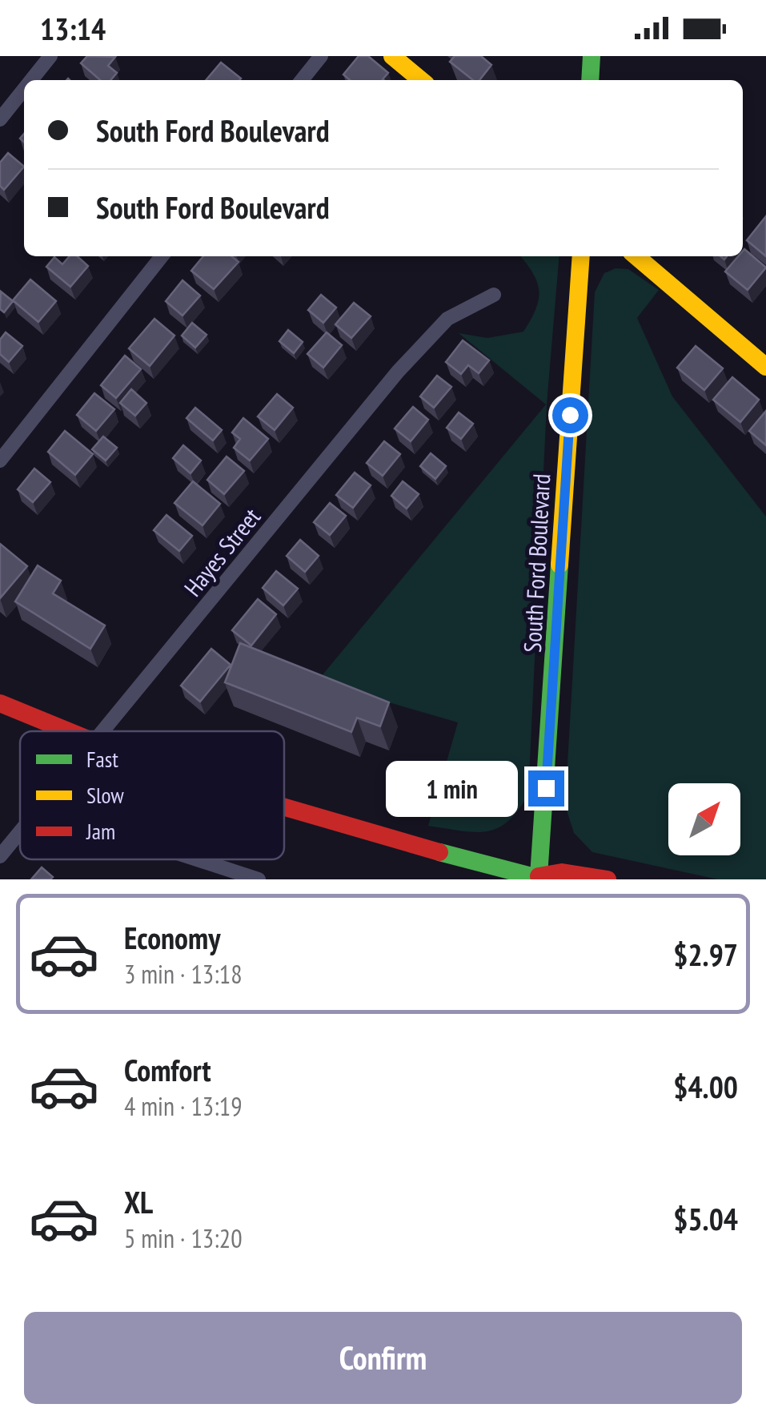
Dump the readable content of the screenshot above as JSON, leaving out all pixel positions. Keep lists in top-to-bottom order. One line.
{"streets":{"main road":["South Ford Boulevard"],"street":["Hayes Street"]},"legend":["Fast","Slow","Jam"],"north":"top right","page":{"status":"13:14","banner":["South Ford Boulevard","South Ford Boulevard"],"bubble":"1 min","list":[{"name":"Economy","note":"3 min · 13:18","value":"$2.97"},{"name":"Comfort","note":"4 min · 13:19","value":"$4.00"},{"name":"XL","note":"5 min · 13:20","value":"$5.04"}],"buttons":"Confirm"}}
